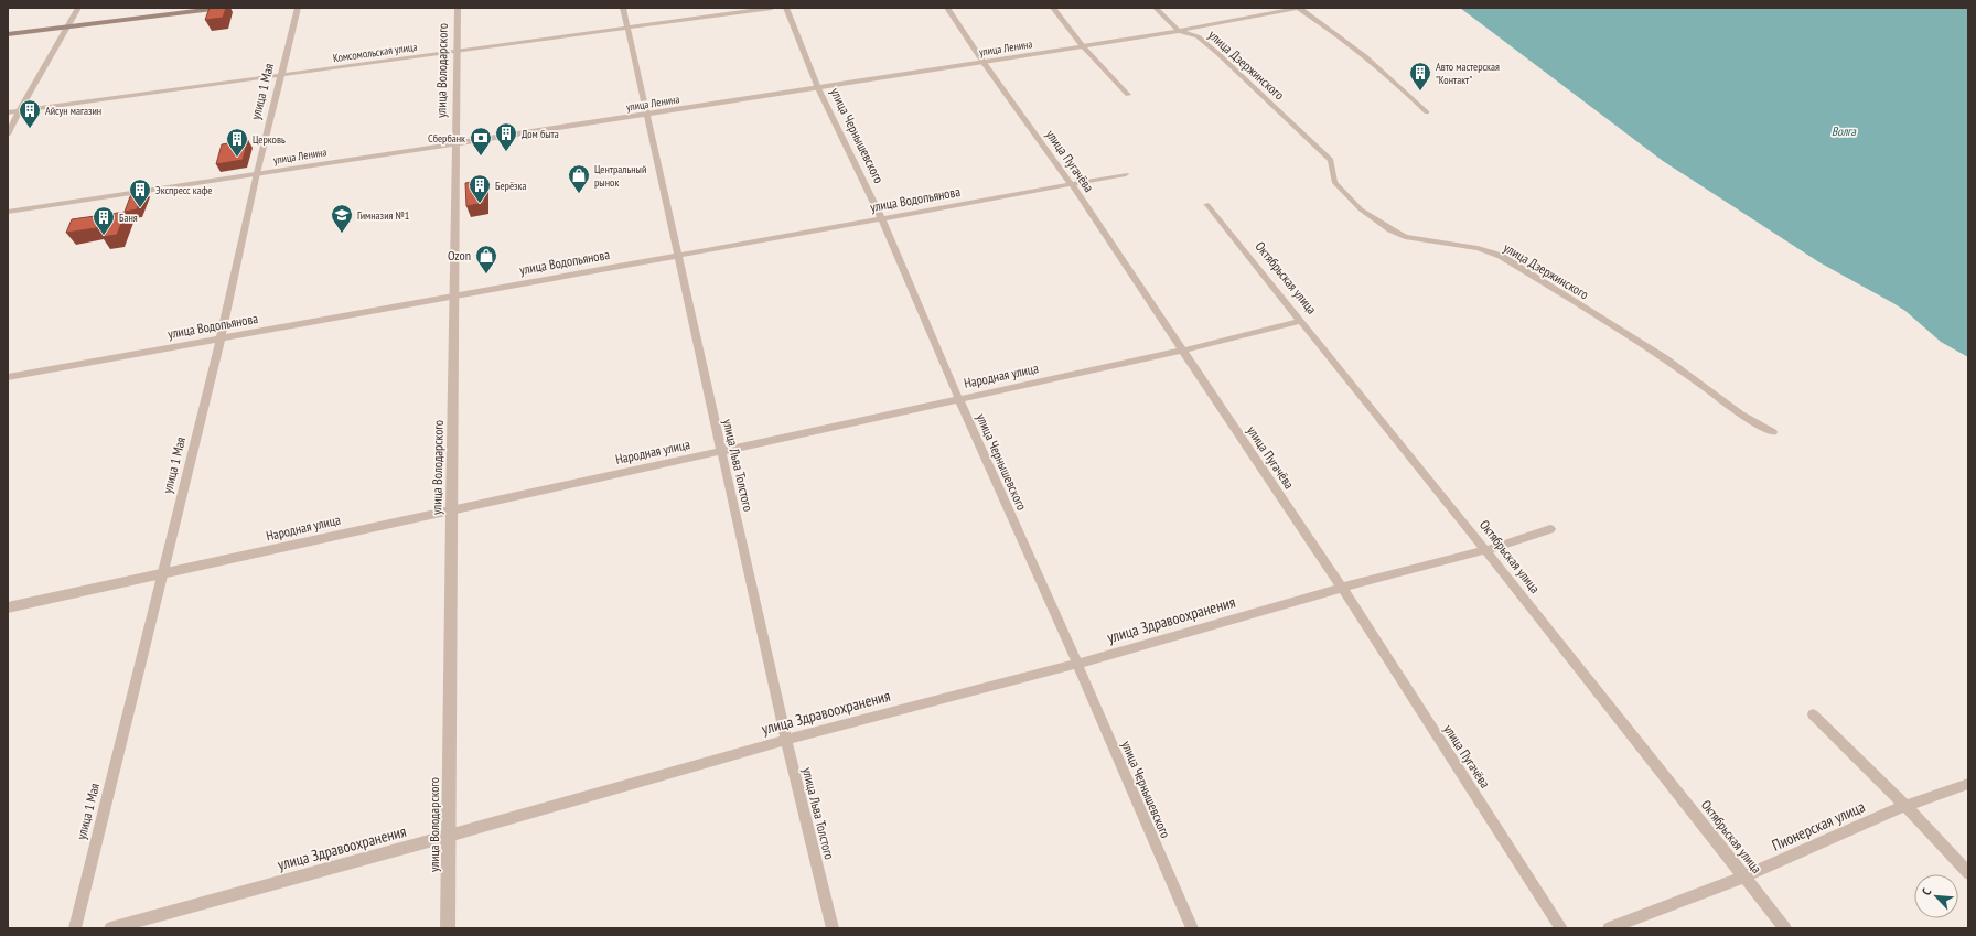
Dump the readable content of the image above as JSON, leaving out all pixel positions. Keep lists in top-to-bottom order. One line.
{"streets":{"street":["улица Ленина","Комсомольская улица","улица Дзержинского","улица Володарского","улица 1 Мая","улица Чернышевского","улица Пугачёва","улица Водопьянова","Октябрьская улица","Народная улица","улица Льва Толстого","улица Здравоохранения","Пионерская улица"]},"crossings":[["улица Ленина","улица Дзержинского"],["улица Ленина","улица Володарского"],["улица Ленина","улица 1 Мая"],["улица Ленина","улица Чернышевского"],["улица Ленина","улица Пугачёва"],["улица Ленина","улица Льва Толстого"],["Комсомольская улица","улица Володарского"],["Комсомольская улица","улица 1 Мая"],["Комсомольская улица","улица Льва Толстого"],["улица Володарского","улица Водопьянова"],["улица Володарского","Народная улица"],["улица Володарского","улица Здравоохранения"],["улица 1 Мая","улица Водопьянова"],["улица 1 Мая","Народная улица"],["улица Чернышевского","улица Водопьянова"],["улица Чернышевского","Народная улица"],["улица Чернышевского","улица Здравоохранения"],["улица Пугачёва","улица Водопьянова"],["улица Пугачёва","Народная улица"],["улица Пугачёва","улица Здравоохранения"],["улица Водопьянова","улица Льва Толстого"],["Октябрьская улица","Народная улица"],["Октябрьская улица","улица Здравоохранения"],["Октябрьская улица","Пионерская улица"],["Народная улица","улица Льва Толстого"],["улица Льва Толстого","улица Здравоохранения"]],"water":["Волга"],"places":{"building":["Авто мастерская \"Контакт\"","Айсун магазин","Дом быта","Церковь","Берёзка","Экспресс кафе","Баня"],"bank":["Сбербанк"],"shop":["Центральный рынок","Ozon"],"school or university":["Гимназия №1"]},"north":"top left"}
